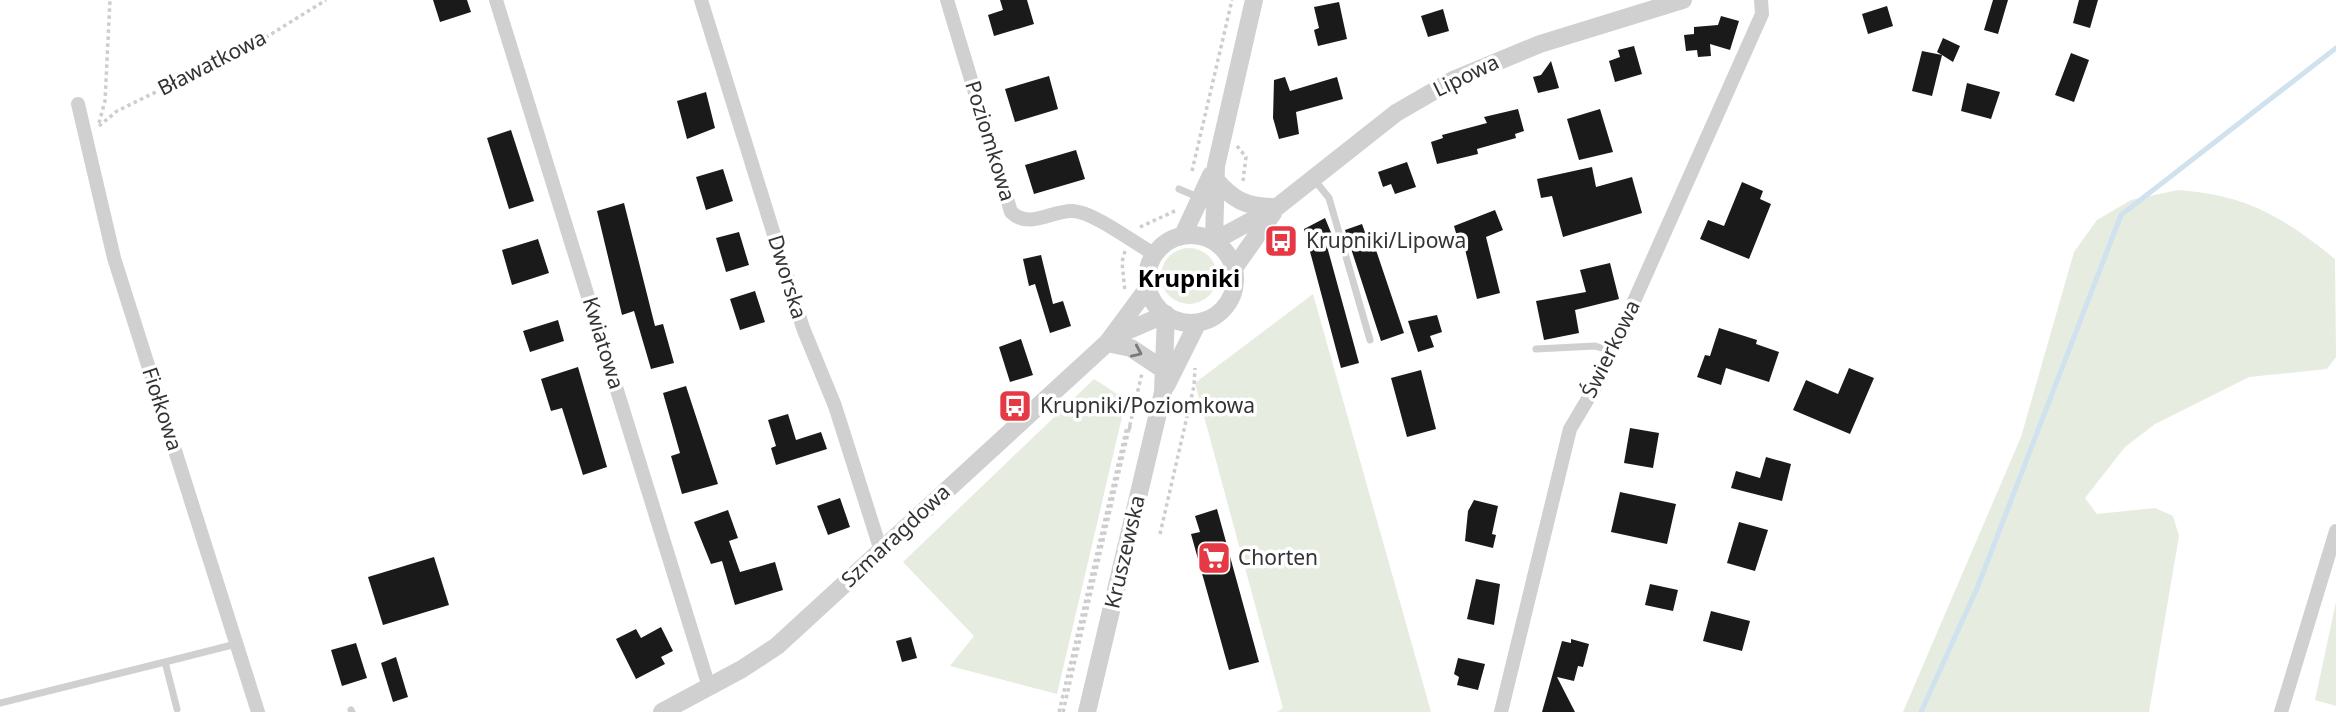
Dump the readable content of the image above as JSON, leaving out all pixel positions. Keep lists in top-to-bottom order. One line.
{"streets":{"street":["Lipowa","Poziomkowa","Dworska","Kwiatowa","Świerkowa","Fiołkowa","Szmaragdowa","Kruszewska"],"path":["Bławatkowa"]},"crossings":[["Lipowa","Poziomkowa"],["Lipowa","Szmaragdowa"],["Lipowa","Kruszewska"],["Poziomkowa","Szmaragdowa"],["Poziomkowa","Kruszewska"],["Dworska","Szmaragdowa"],["Kwiatowa","Szmaragdowa"],["Szmaragdowa","Kruszewska"]],"districts":["Krupniki"],"places":{"bus stop":["Krupniki/Lipowa","Krupniki/Poziomkowa"],"supermarket":["Chorten"]}}
